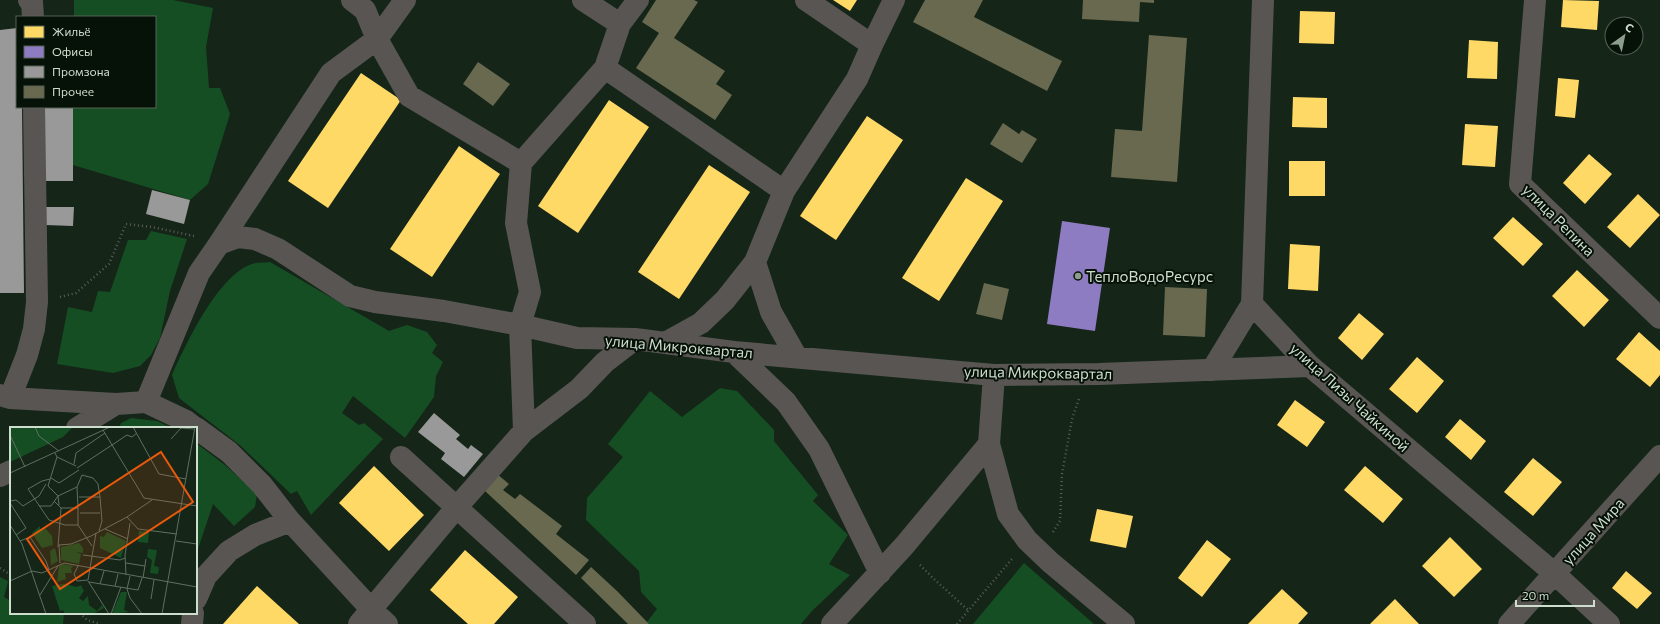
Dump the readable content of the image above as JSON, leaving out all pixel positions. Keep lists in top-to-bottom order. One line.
{"streets":{"street":["улица Репина","улица Микроквартал","улица Лизы Чайкиной","улица Мира"]},"crossings":[["улица Микроквартал","улица Лизы Чайкиной"],["улица Лизы Чайкиной","улица Мира"]],"places":["ТеплоВодоРесурс"],"legend":["Жильё","Офисы","Промзона","Прочее"],"scale_bar":"20 m","north":"top right"}
